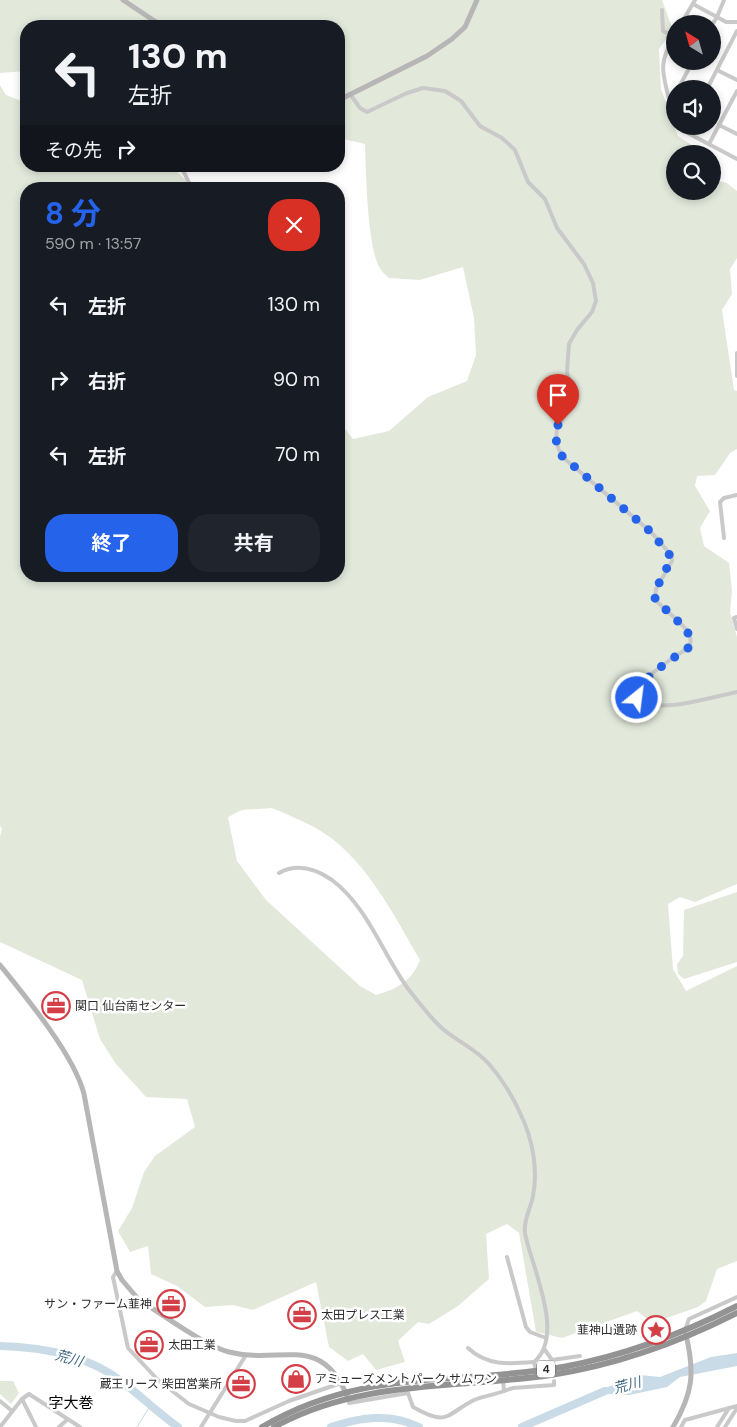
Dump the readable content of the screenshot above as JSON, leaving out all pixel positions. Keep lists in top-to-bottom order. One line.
{"streets":{"highway":["4"]},"districts":["字大巻"],"water":["荒川"],"places":{"office":["関口 仙台南センター","サン・ファーム韮神","太田プレス工業","太田工業","蔵王リース 柴田営業所"],"place":["韮神山遺跡"],"shop":["アミューズメントパーク サムワン"]},"north":"top left","page":{"turn":["130 m","左折"],"then":"その先","heading":["8 分","590 m · 13:57"],"list":[{"name":"左折","value":"130 m"},{"name":"右折","value":"90 m"},{"name":"左折","value":"70 m"}],"buttons":["終了","共有"]}}
